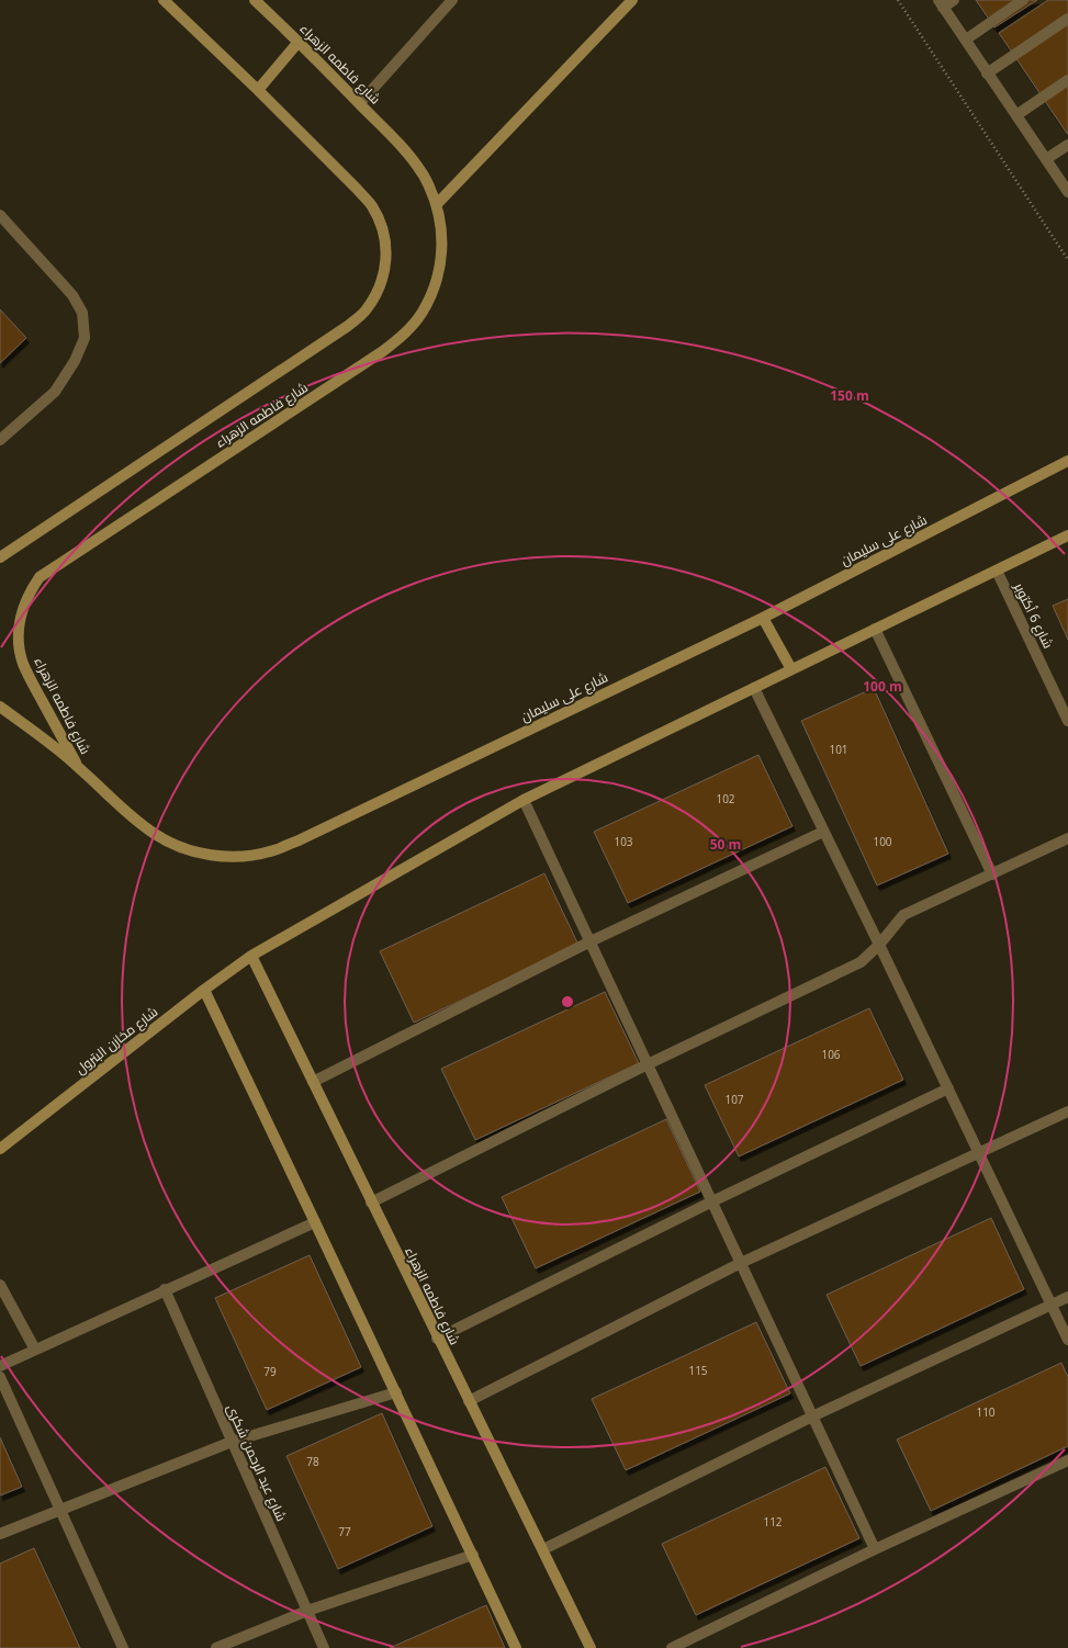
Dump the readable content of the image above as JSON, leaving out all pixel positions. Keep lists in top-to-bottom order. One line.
{"streets":{"street":["شارع فاطمه الزهراء","شارع على سليمان","شارع 6 أكتوبر","شارع مخازن البترول","شارع عبد الرحمن شكرى"]},"crossings":[["شارع فاطمه الزهراء","شارع على سليمان"],["شارع فاطمه الزهراء","شارع مخازن البترول"],["شارع 6 أكتوبر","شارع مخازن البترول"]],"house_numbers":["101","102","103","100","106","107","115","79","110","78","112","77"],"rings":["150 m","100 m","50 m"]}
